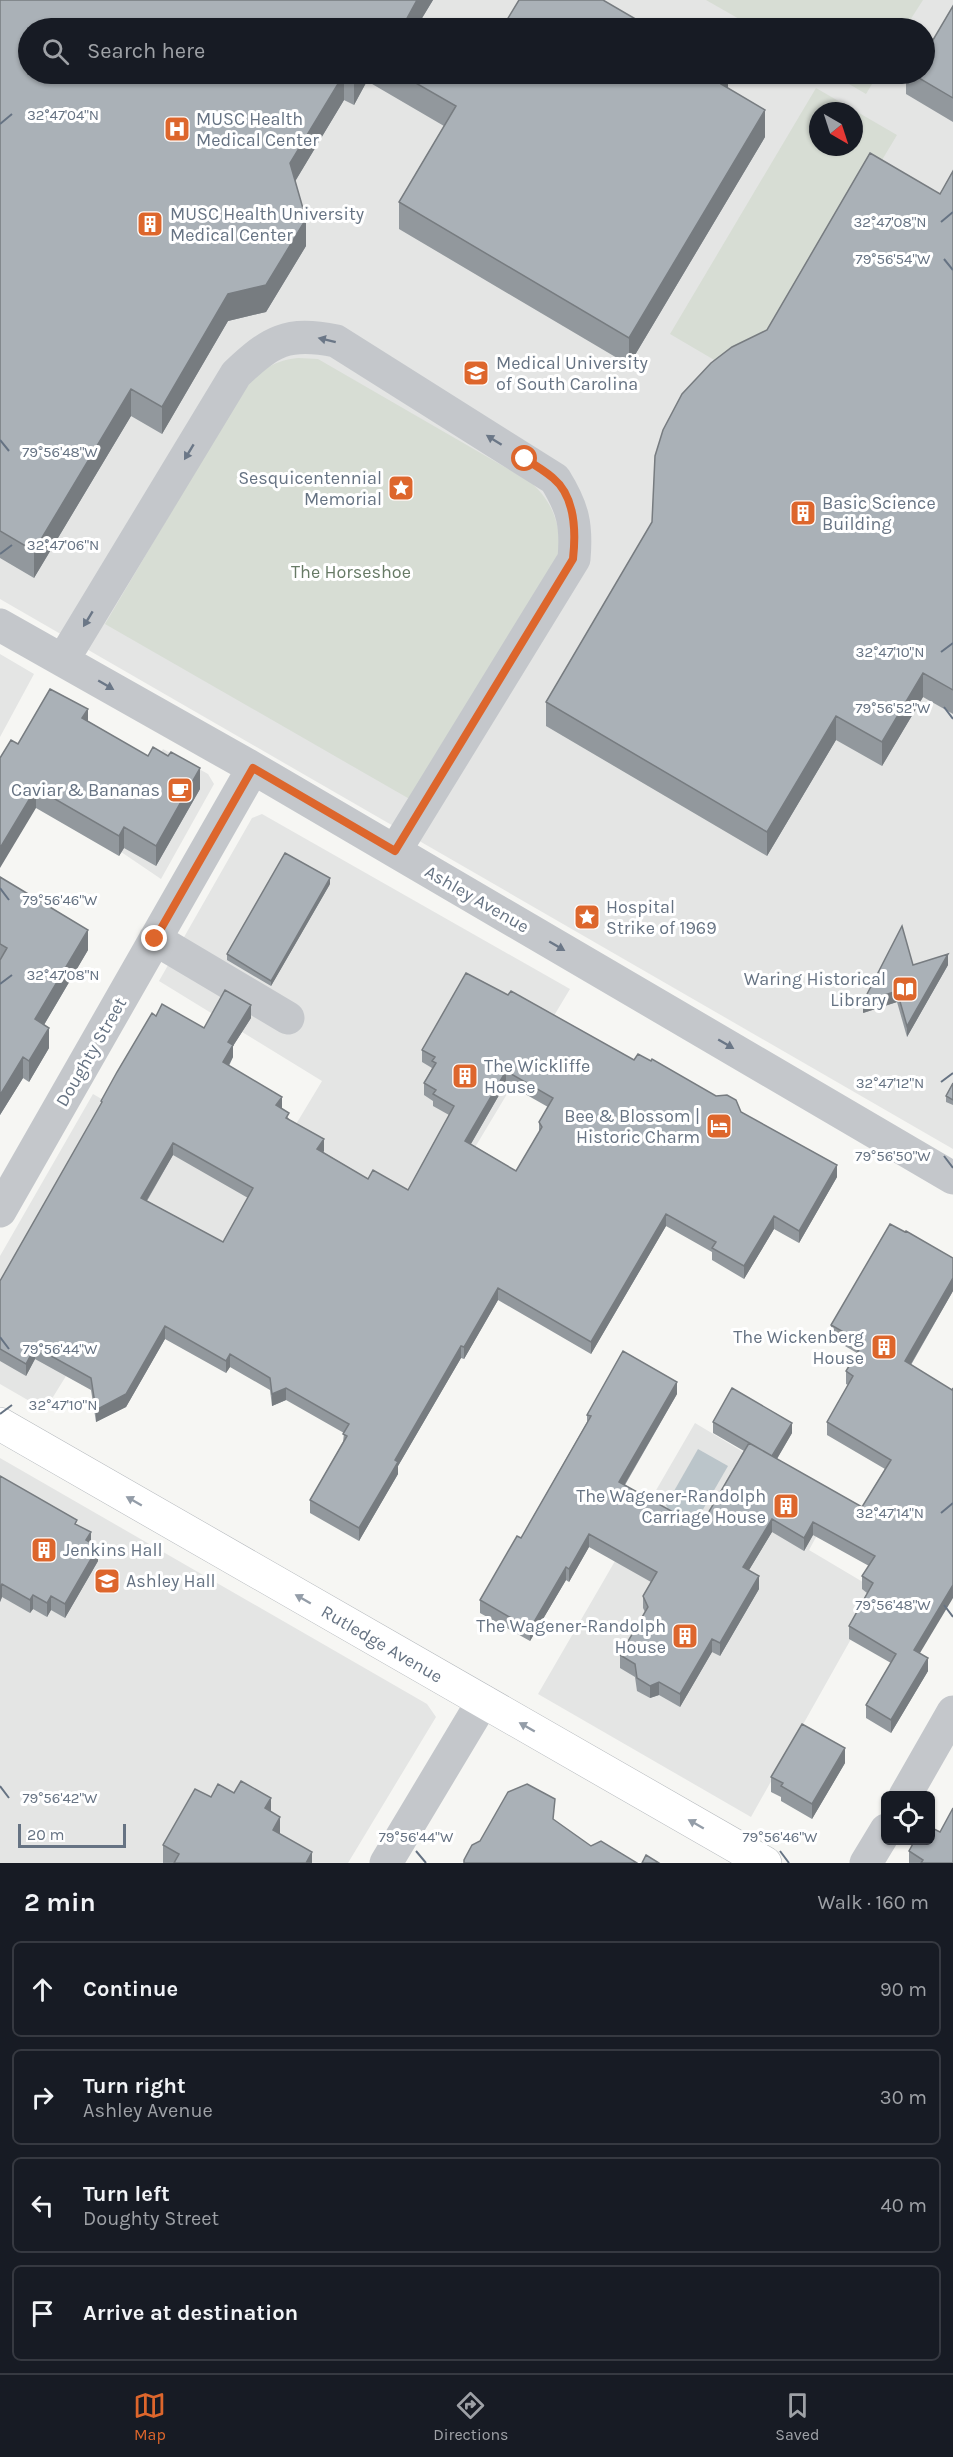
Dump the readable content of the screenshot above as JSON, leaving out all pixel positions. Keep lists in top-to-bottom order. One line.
{"streets":{"main road":["Rutledge Avenue"],"street":["Ashley Avenue","Doughty Street"]},"crossings":[["Ashley Avenue","Doughty Street"]],"one_way":["Ashley Avenue","Rutledge Avenue"],"parks":["The Horseshoe"],"places":{"hospital":["MUSC Health Medical Center"],"building":["MUSC Health University Medical Center","Basic Science Building","The Wickliffe House","The Wickenberg House","The Wagener-Randolph Carriage House","Jenkins Hall","The Wagener-Randolph House"],"school or university":["Medical University of South Carolina","Ashley Hall"],"place":["Sesquicentennial Memorial","Hospital Strike of 1969"],"cafe":["Caviar & Bananas"],"library":["Waring Historical Library"],"hotel":["Bee & Blossom | Historic Charm"]},"scale_bar":"20 m","north":"bottom right","page":{"search":"Search here","scale":"20 m","heading":["2 min","Walk · 160 m"],"list":[["Continue","90 m"],["Turn right","Ashley Avenue","30 m"],["Turn left","Doughty Street","40 m"],"Arrive at destination"],"nav":["Map","Directions","Saved"]},"coordinates":["32°47'04\"N","32°47'08\"N","79°56'54\"W","79°56'48\"W","32°47'06\"N","32°47'10\"N","79°56'52\"W","79°56'46\"W","32°47'12\"N","79°56'50\"W","79°56'44\"W","32°47'14\"N","79°56'42\"W"]}
